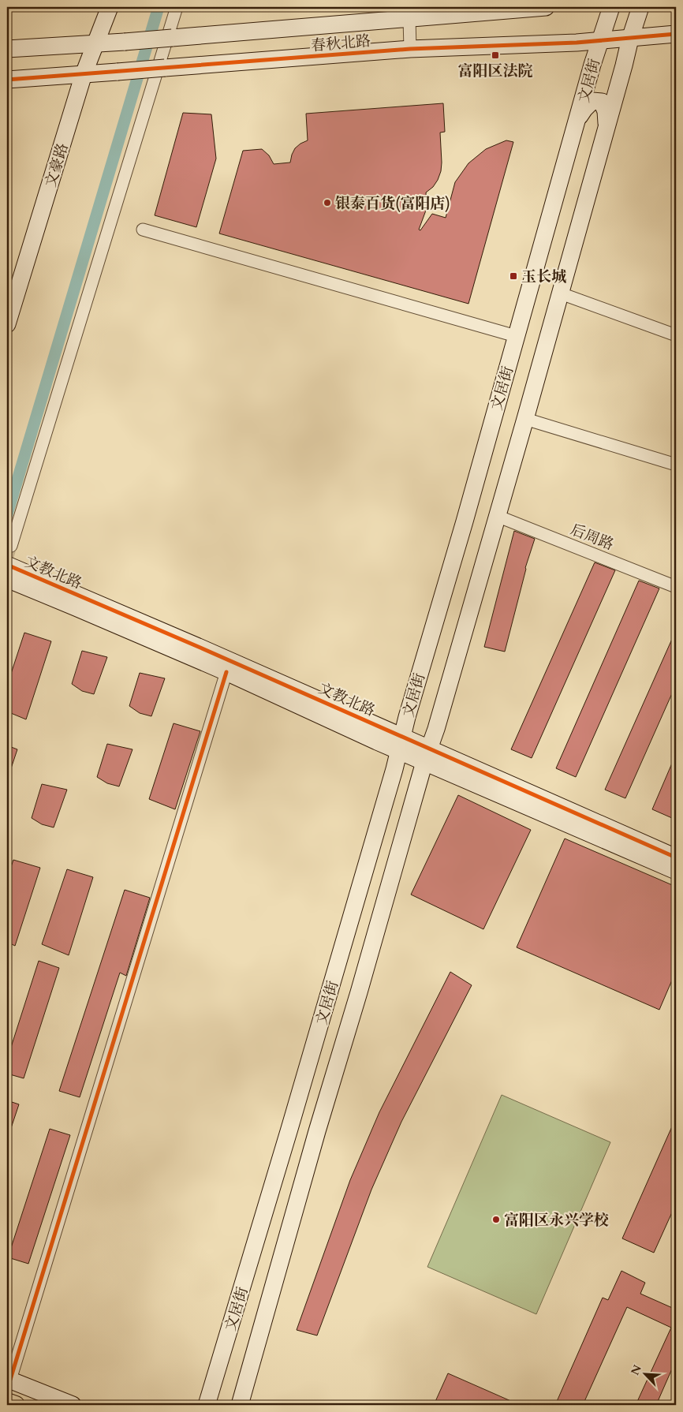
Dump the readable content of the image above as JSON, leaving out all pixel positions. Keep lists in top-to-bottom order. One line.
{"streets":{"street":["春秋北路","文居街","文豪路","后周路","文教北路"]},"crossings":[["春秋北路","文居街"],["春秋北路","文豪路"],["文居街","后周路"],["文居街","文教北路"]],"places":{"transit":["富阳区法院","玉长城"],"other":["银泰百货(富阳店)","富阳区永兴学校"]},"north":"top left"}
